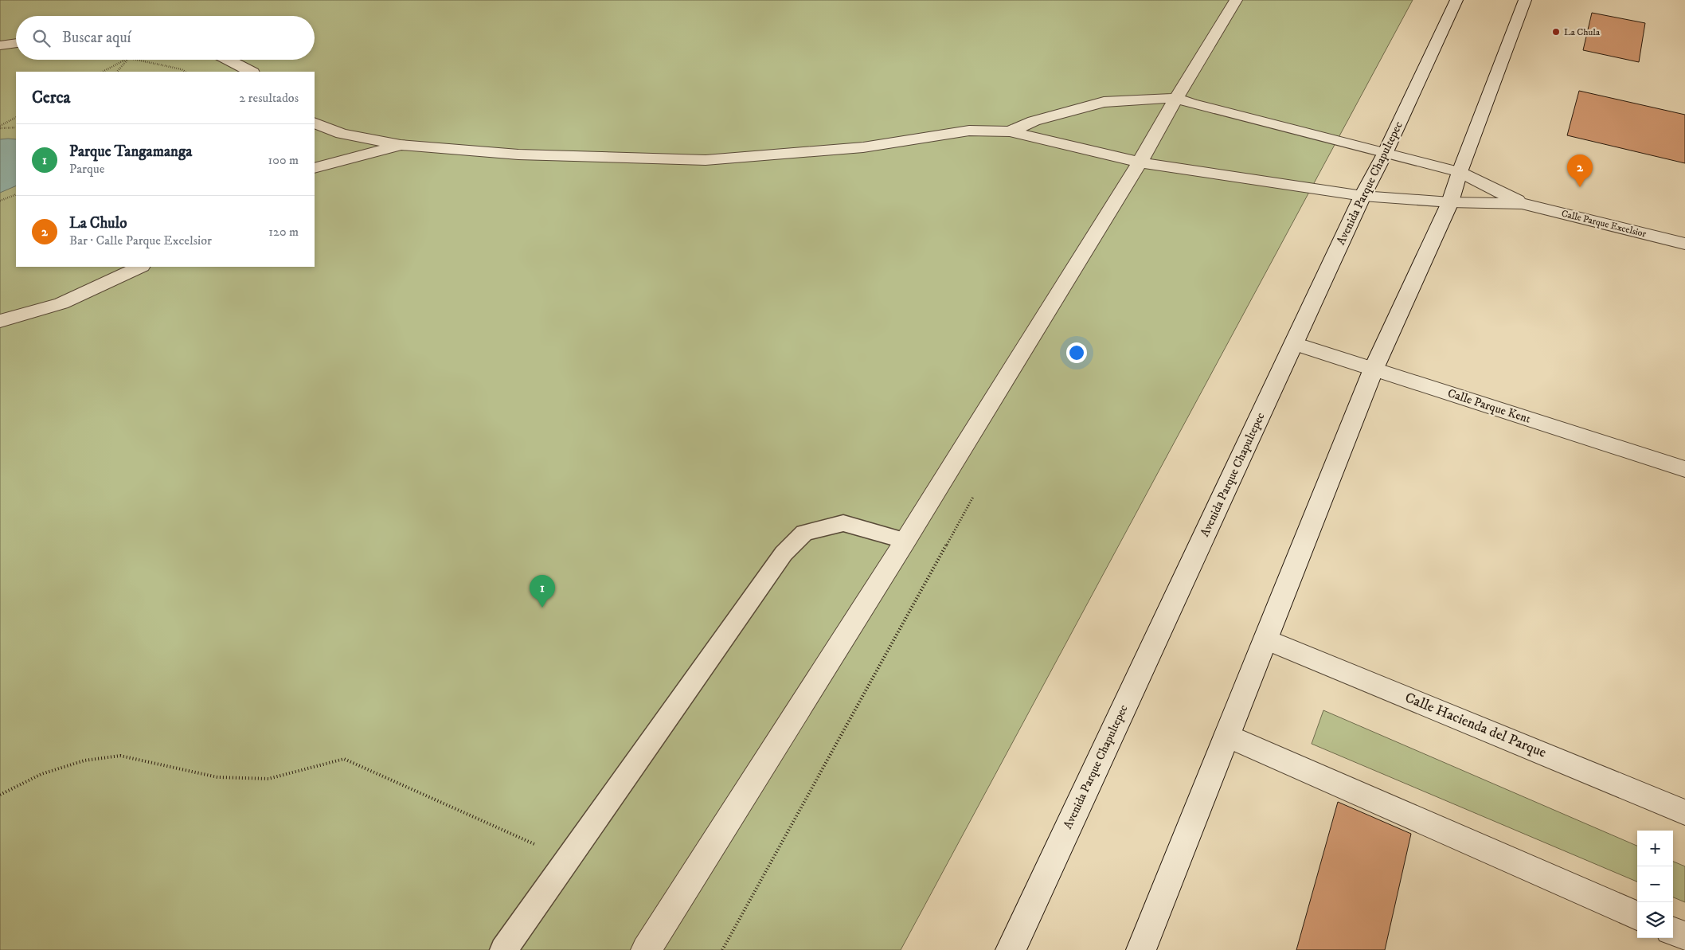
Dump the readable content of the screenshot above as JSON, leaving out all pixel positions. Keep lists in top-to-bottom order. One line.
{"streets":{"street":["Avenida Parque Chapultepec","Calle Parque Excelsior","Calle Parque Kent","Calle Hacienda del Parque"]},"crossings":[["Avenida Parque Chapultepec","Calle Parque Excelsior"],["Avenida Parque Chapultepec","Calle Parque Kent"]],"places":["La Chula"],"page":{"search":"Buscar aquí","heading":["Cerca","2 resultados"],"list":[{"mark":"1","name":"Parque Tangamanga","note":"Parque","value":"100 m"},{"mark":"2","name":"La Chulo","note":"Bar · Calle Parque Excelsior","value":"120 m"}],"pins":["2","1"],"map_buttons":["+","−"]}}
